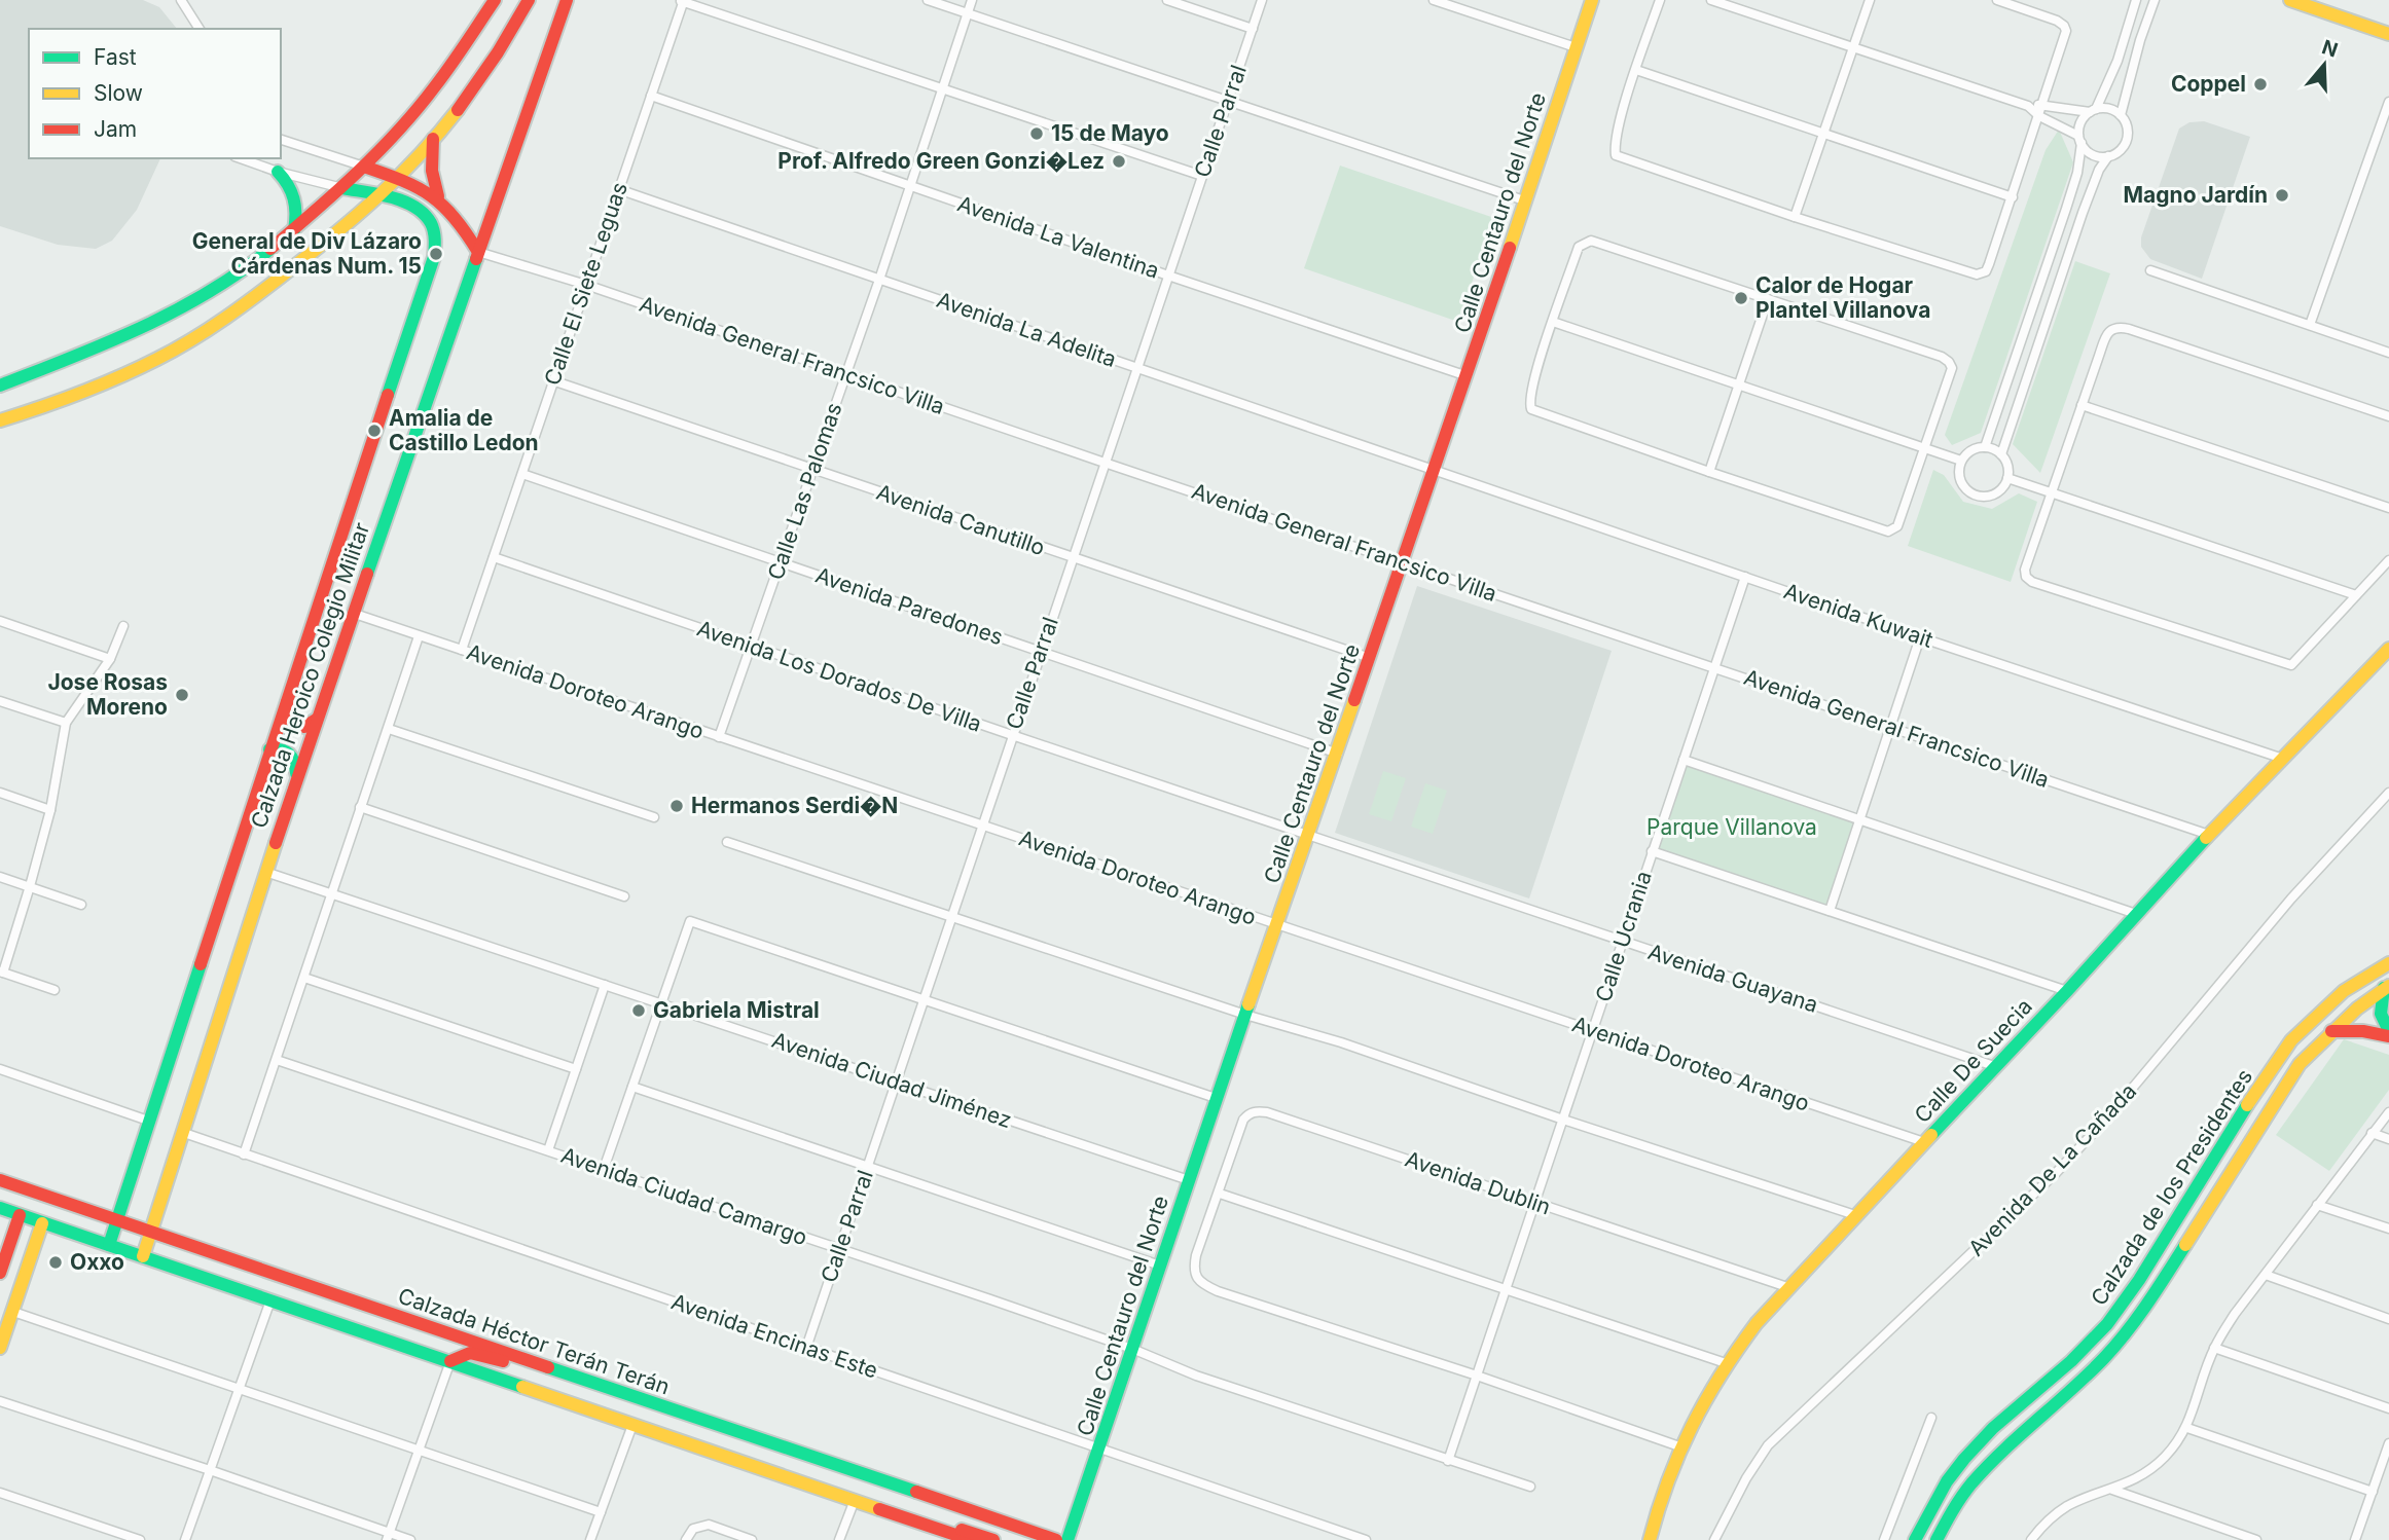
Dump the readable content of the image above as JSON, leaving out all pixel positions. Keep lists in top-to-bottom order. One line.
{"streets":{"main road":["Calle Centauro del Norte","Calzada Heroico Colegio Militar","Calle De Suecia","Calzada de los Presidentes","Calzada Héctor Terán Terán"],"street":["Calle Parral","Avenida La Valentina","Calle El Siete Leguas","Avenida La Adelita","Avenida General Francsico Villa","Calle Las Palomas","Avenida Canutillo","Avenida Paredones","Avenida Kuwait","Avenida Los Dorados De Villa","Avenida Doroteo Arango","Calle Ucrania","Avenida Guayana","Avenida Ciudad Jiménez","Avenida De La Cañada","Avenida Dublin","Avenida Ciudad Camargo","Avenida Encinas Este"]},"crossings":[["Calle Parral","Avenida La Valentina"],["Calle Parral","Avenida La Adelita"],["Calle Parral","Avenida General Francsico Villa"],["Calle Parral","Avenida Canutillo"],["Calle Parral","Avenida Paredones"],["Calle Parral","Avenida Los Dorados De Villa"],["Calle Parral","Avenida Doroteo Arango"],["Calle Parral","Avenida Ciudad Jiménez"],["Calle Parral","Avenida Ciudad Camargo"],["Calle Parral","Avenida Encinas Este"],["Calle Centauro del Norte","Avenida La Valentina"],["Calle Centauro del Norte","Avenida La Adelita"],["Calle Centauro del Norte","Avenida General Francsico Villa"],["Calle Centauro del Norte","Avenida Canutillo"],["Calle Centauro del Norte","Avenida Paredones"],["Calle Centauro del Norte","Avenida Kuwait"],["Calle Centauro del Norte","Avenida Los Dorados De Villa"],["Calle Centauro del Norte","Avenida Doroteo Arango"],["Calle Centauro del Norte","Avenida Guayana"],["Calle Centauro del Norte","Avenida Ciudad Jiménez"],["Calle Centauro del Norte","Avenida Ciudad Camargo"],["Calle Centauro del Norte","Avenida Encinas Este"],["Avenida La Valentina","Calle El Siete Leguas"],["Avenida La Valentina","Calle Las Palomas"],["Calle El Siete Leguas","Avenida La Adelita"],["Calle El Siete Leguas","Avenida General Francsico Villa"],["Calle El Siete Leguas","Avenida Canutillo"],["Calle El Siete Leguas","Avenida Paredones"],["Calle El Siete Leguas","Avenida Los Dorados De Villa"],["Calle El Siete Leguas","Avenida Doroteo Arango"],["Avenida La Adelita","Calle Las Palomas"],["Avenida La Adelita","Avenida Kuwait"],["Avenida General Francsico Villa","Calle Las Palomas"],["Avenida General Francsico Villa","Calzada Heroico Colegio Militar"],["Avenida General Francsico Villa","Calle Ucrania"],["Avenida General Francsico Villa","Calle De Suecia"],["Calle Las Palomas","Avenida Canutillo"],["Calle Las Palomas","Avenida Paredones"],["Calle Las Palomas","Avenida Los Dorados De Villa"],["Calle Las Palomas","Avenida Doroteo Arango"],["Avenida Kuwait","Calle Ucrania"],["Avenida Kuwait","Calle De Suecia"],["Calzada Heroico Colegio Militar","Avenida Doroteo Arango"],["Calzada Heroico Colegio Militar","Avenida Ciudad Jiménez"],["Calzada Heroico Colegio Militar","Avenida Encinas Este"],["Calzada Heroico Colegio Militar","Calzada Héctor Terán Terán"],["Avenida Los Dorados De Villa","Avenida Guayana"],["Avenida Doroteo Arango","Calle Ucrania"],["Avenida Doroteo Arango","Calle De Suecia"],["Calle Ucrania","Avenida Guayana"],["Calle Ucrania","Avenida Dublin"],["Calle Ucrania","Avenida Ciudad Camargo"],["Avenida Guayana","Calle De Suecia"],["Calle De Suecia","Avenida Dublin"]],"parks":["Parque Villanova"],"places":["Coppel","15 de Mayo","Prof. Alfredo Green Gonzi�Lez","Magno Jardín","General de Div Lázaro Cárdenas Num. 15","Calor de Hogar Plantel Villanova","Amalia de Castillo Ledon","Jose Rosas Moreno","Hermanos Serdi�N","Gabriela Mistral","Oxxo"],"legend":["Fast","Slow","Jam"],"north":"top"}
